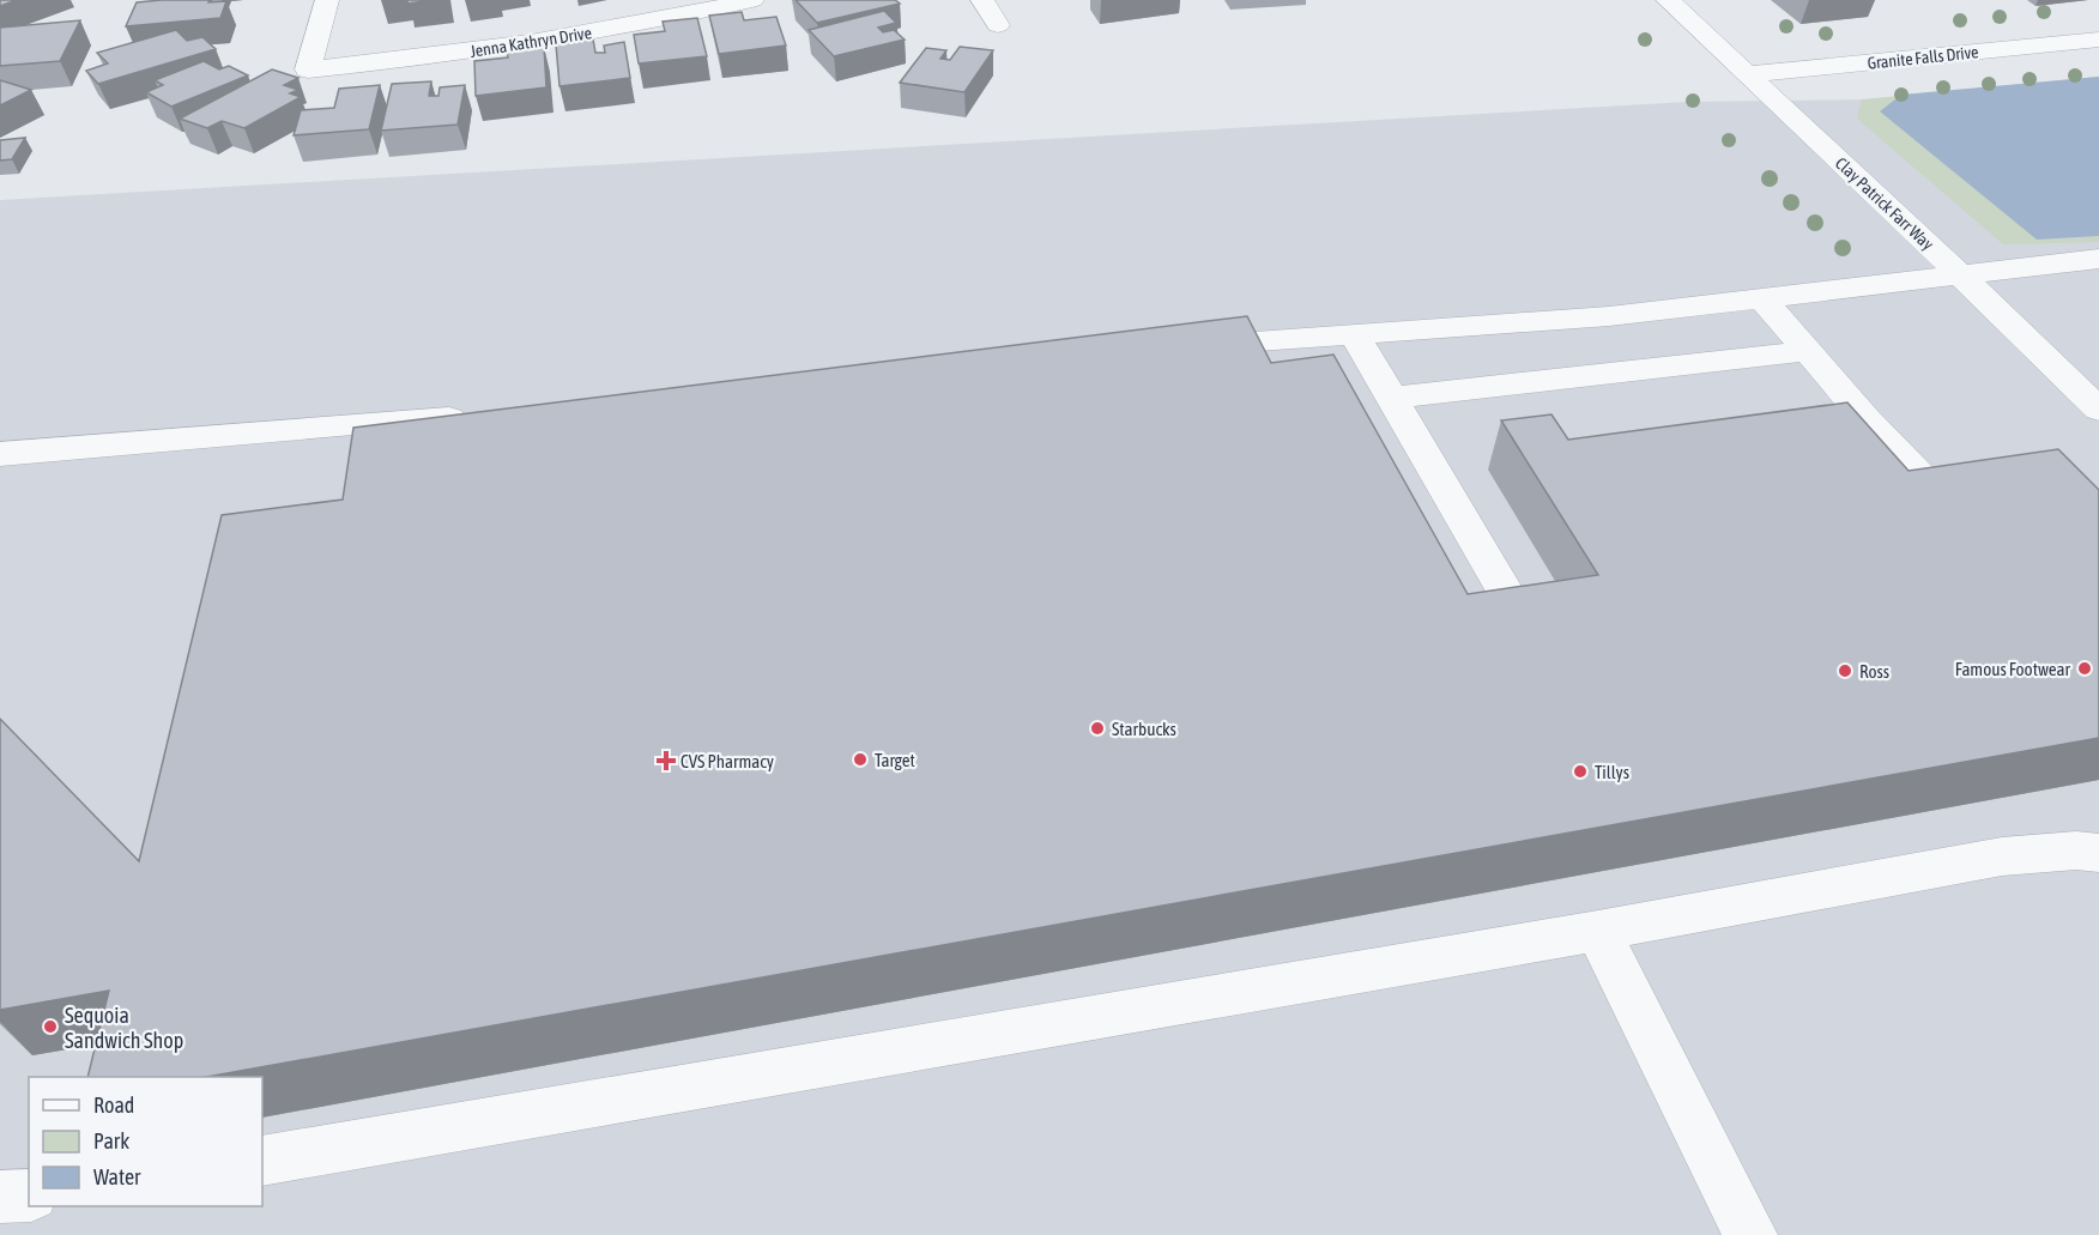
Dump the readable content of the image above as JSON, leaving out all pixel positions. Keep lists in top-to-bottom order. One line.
{"streets":{"street":["Jenna Kathryn Drive","Granite Falls Drive","Clay Patrick Farr Way"]},"crossings":[["Granite Falls Drive","Clay Patrick Farr Way"]],"places":{"other":["Famous Footwear","Ross","Starbucks","Target","Tillys","Sequoia Sandwich Shop"],"health":["CVS Pharmacy"]},"legend":["Road","Park","Water"]}
